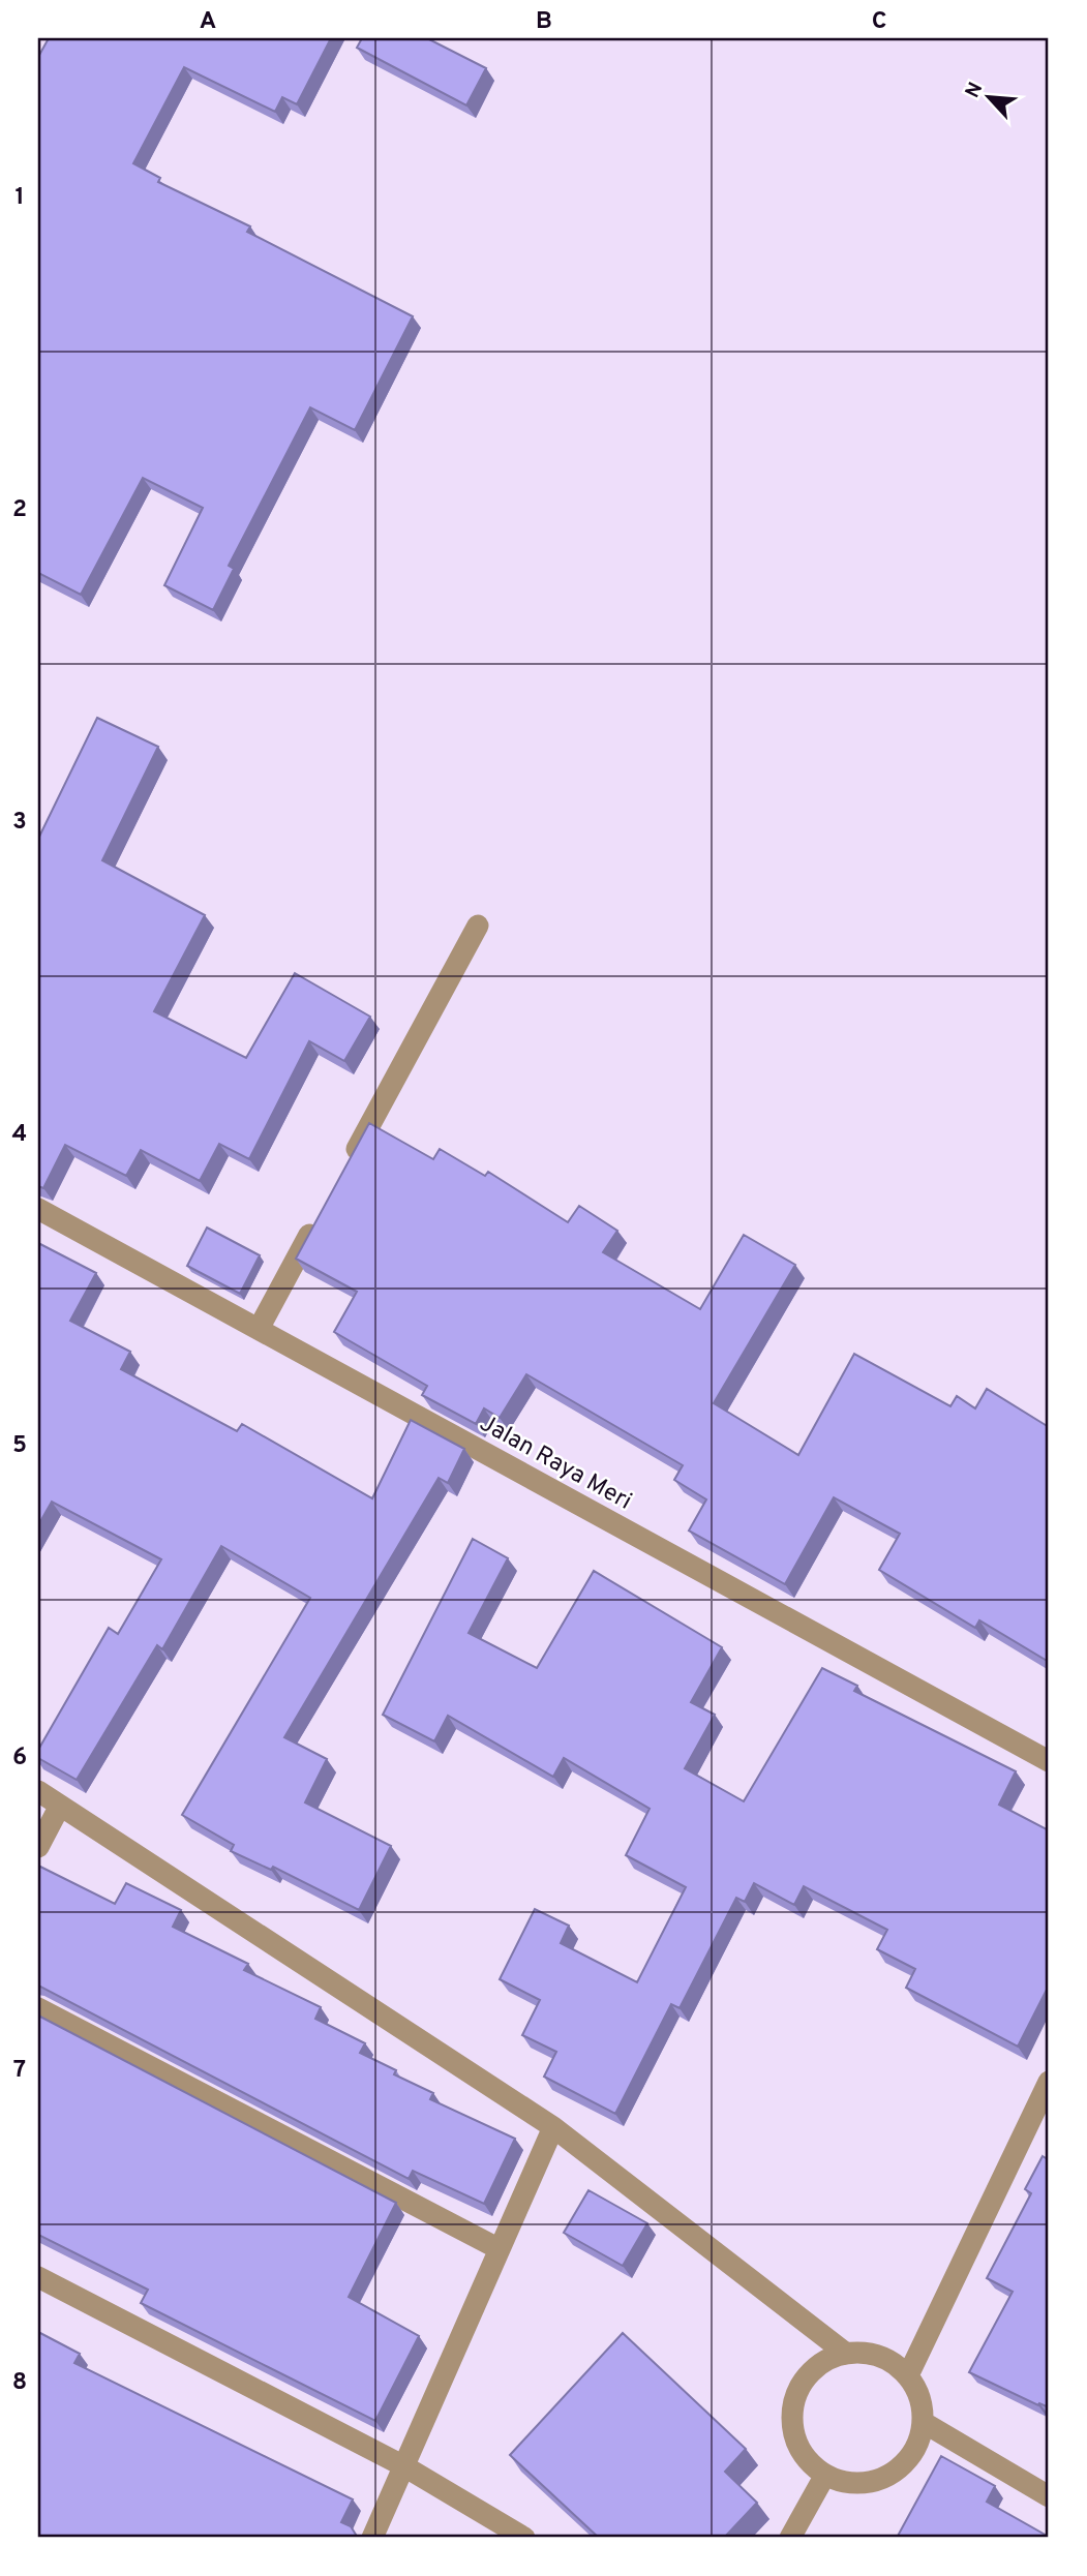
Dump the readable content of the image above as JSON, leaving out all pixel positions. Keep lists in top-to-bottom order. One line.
{"streets":{"street":["Jalan Raya Meri"]},"north":"top left","grid":{"columns":["A","B","C"],"rows":["1","2","3","4","5","6","7","8"]}}
